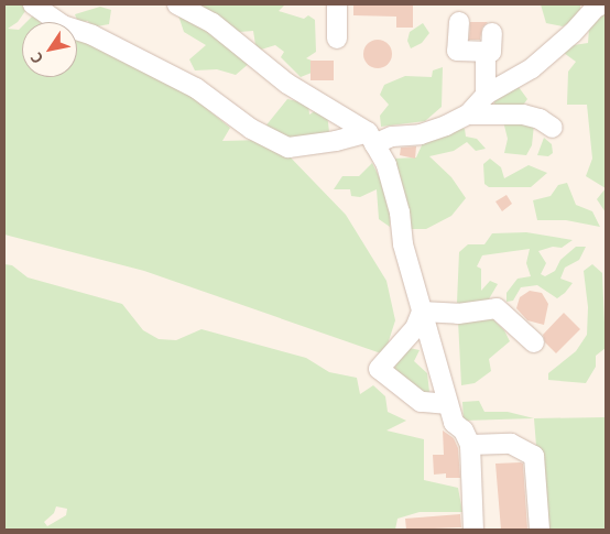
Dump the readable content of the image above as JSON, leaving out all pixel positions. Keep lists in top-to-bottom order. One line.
{"north":"bottom left"}
